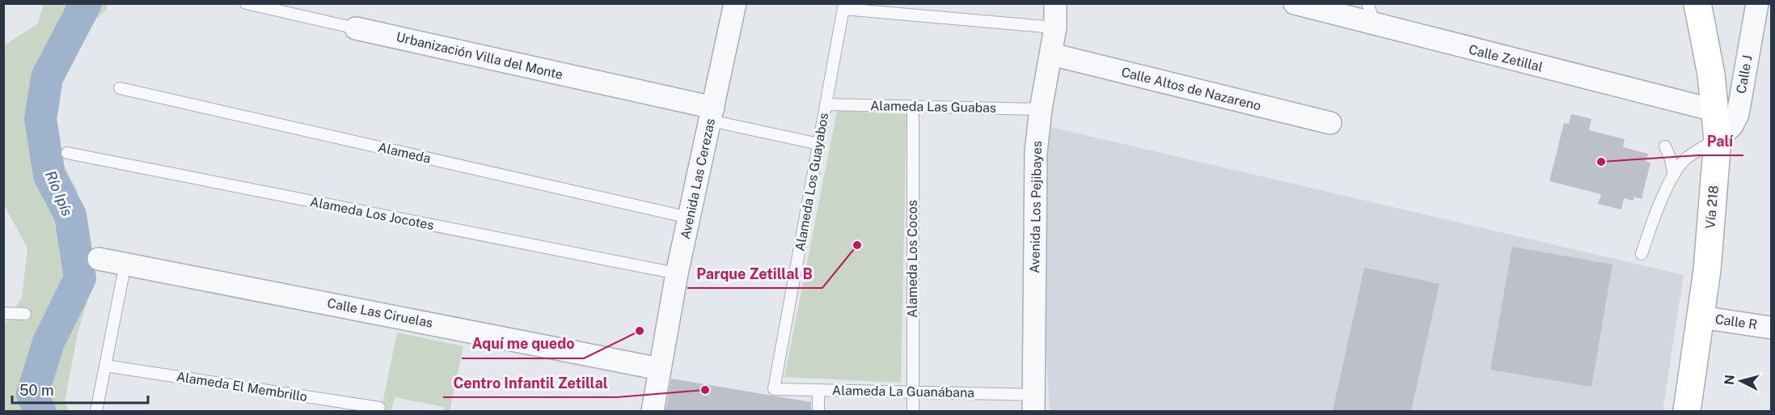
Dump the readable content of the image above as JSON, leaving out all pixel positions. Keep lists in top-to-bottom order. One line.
{"streets":{"main road":["Vía 218"],"street":["Urbanización Villa del Monte","Calle Zetillal","Calle J","Calle Altos de Nazareno","Avenida Las Cerezas","Avenida Los Pejibayes","Calle Las Ciruelas","Calle R"],"lane":["Alameda Las Guabas","Alameda","Alameda Los Guayabos","Alameda Los Jocotes","Alameda Los Cocos","Alameda El Membrillo","Alameda La Guanábana"]},"crossings":[["Urbanización Villa del Monte","Avenida Las Cerezas"],["Calle Zetillal","Vía 218"],["Calle J","Vía 218"],["Calle Altos de Nazareno","Avenida Los Pejibayes"],["Alameda Las Guabas","Alameda Los Guayabos"],["Alameda Las Guabas","Avenida Los Pejibayes"],["Alameda Las Guabas","Alameda Los Cocos"],["Alameda","Avenida Las Cerezas"],["Avenida Las Cerezas","Alameda Los Jocotes"],["Avenida Las Cerezas","Calle Las Ciruelas"],["Alameda Los Guayabos","Alameda La Guanábana"],["Avenida Los Pejibayes","Alameda La Guanábana"],["Vía 218","Calle R"],["Alameda Los Cocos","Alameda La Guanábana"]],"water":["Río Ipís"],"places":["Palí","Parque Zetillal B","Aquí me quedo","Centro Infantil Zetillal"],"scale_bar":"50 m","north":"left"}
